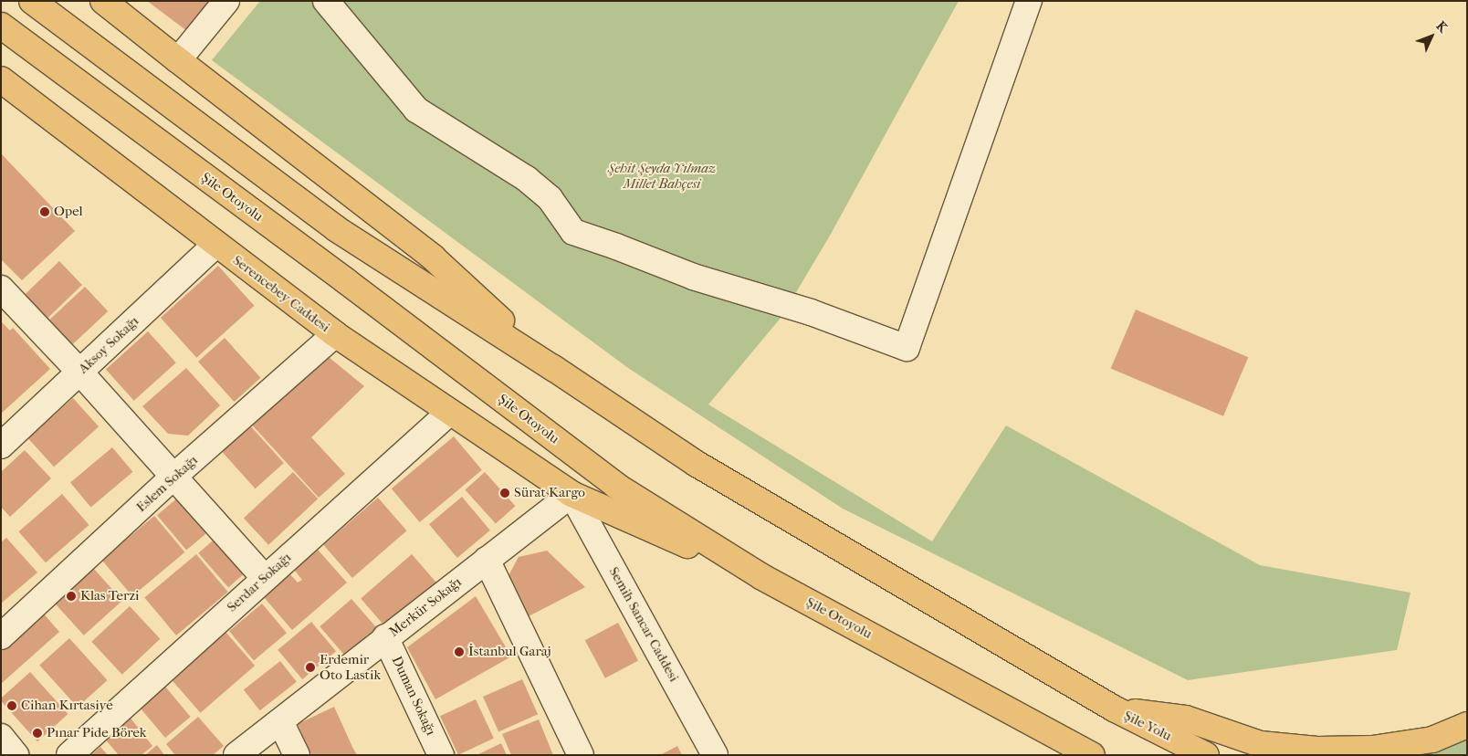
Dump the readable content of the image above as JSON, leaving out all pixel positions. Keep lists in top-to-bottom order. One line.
{"streets":{"main road":["Şile Otoyolu","Serencebey Caddesi","Şile Yolu"],"street":["Aksoy Sokağı","Eslem Sokağı","Serdar Sokağı","Merkür Sokağı","Semih Sancar Caddesi","Duman Sokağı"]},"crossings":[["Şile Otoyolu","Serencebey Caddesi"],["Serencebey Caddesi","Aksoy Sokağı"],["Serencebey Caddesi","Eslem Sokağı"],["Serencebey Caddesi","Serdar Sokağı"],["Serencebey Caddesi","Merkür Sokağı"],["Serencebey Caddesi","Semih Sancar Caddesi"],["Merkür Sokağı","Semih Sancar Caddesi"],["Merkür Sokağı","Duman Sokağı"]],"parks":["Şehit Şeyda Yılmaz Millet Bahçesi"],"places":["Opel","Sürat Kargo","Klas Terzi","İstanbul Garaj","Erdemir Oto Lastik","Cihan Kırtasiye","Pınar Pide Börek"],"north":"top right"}
